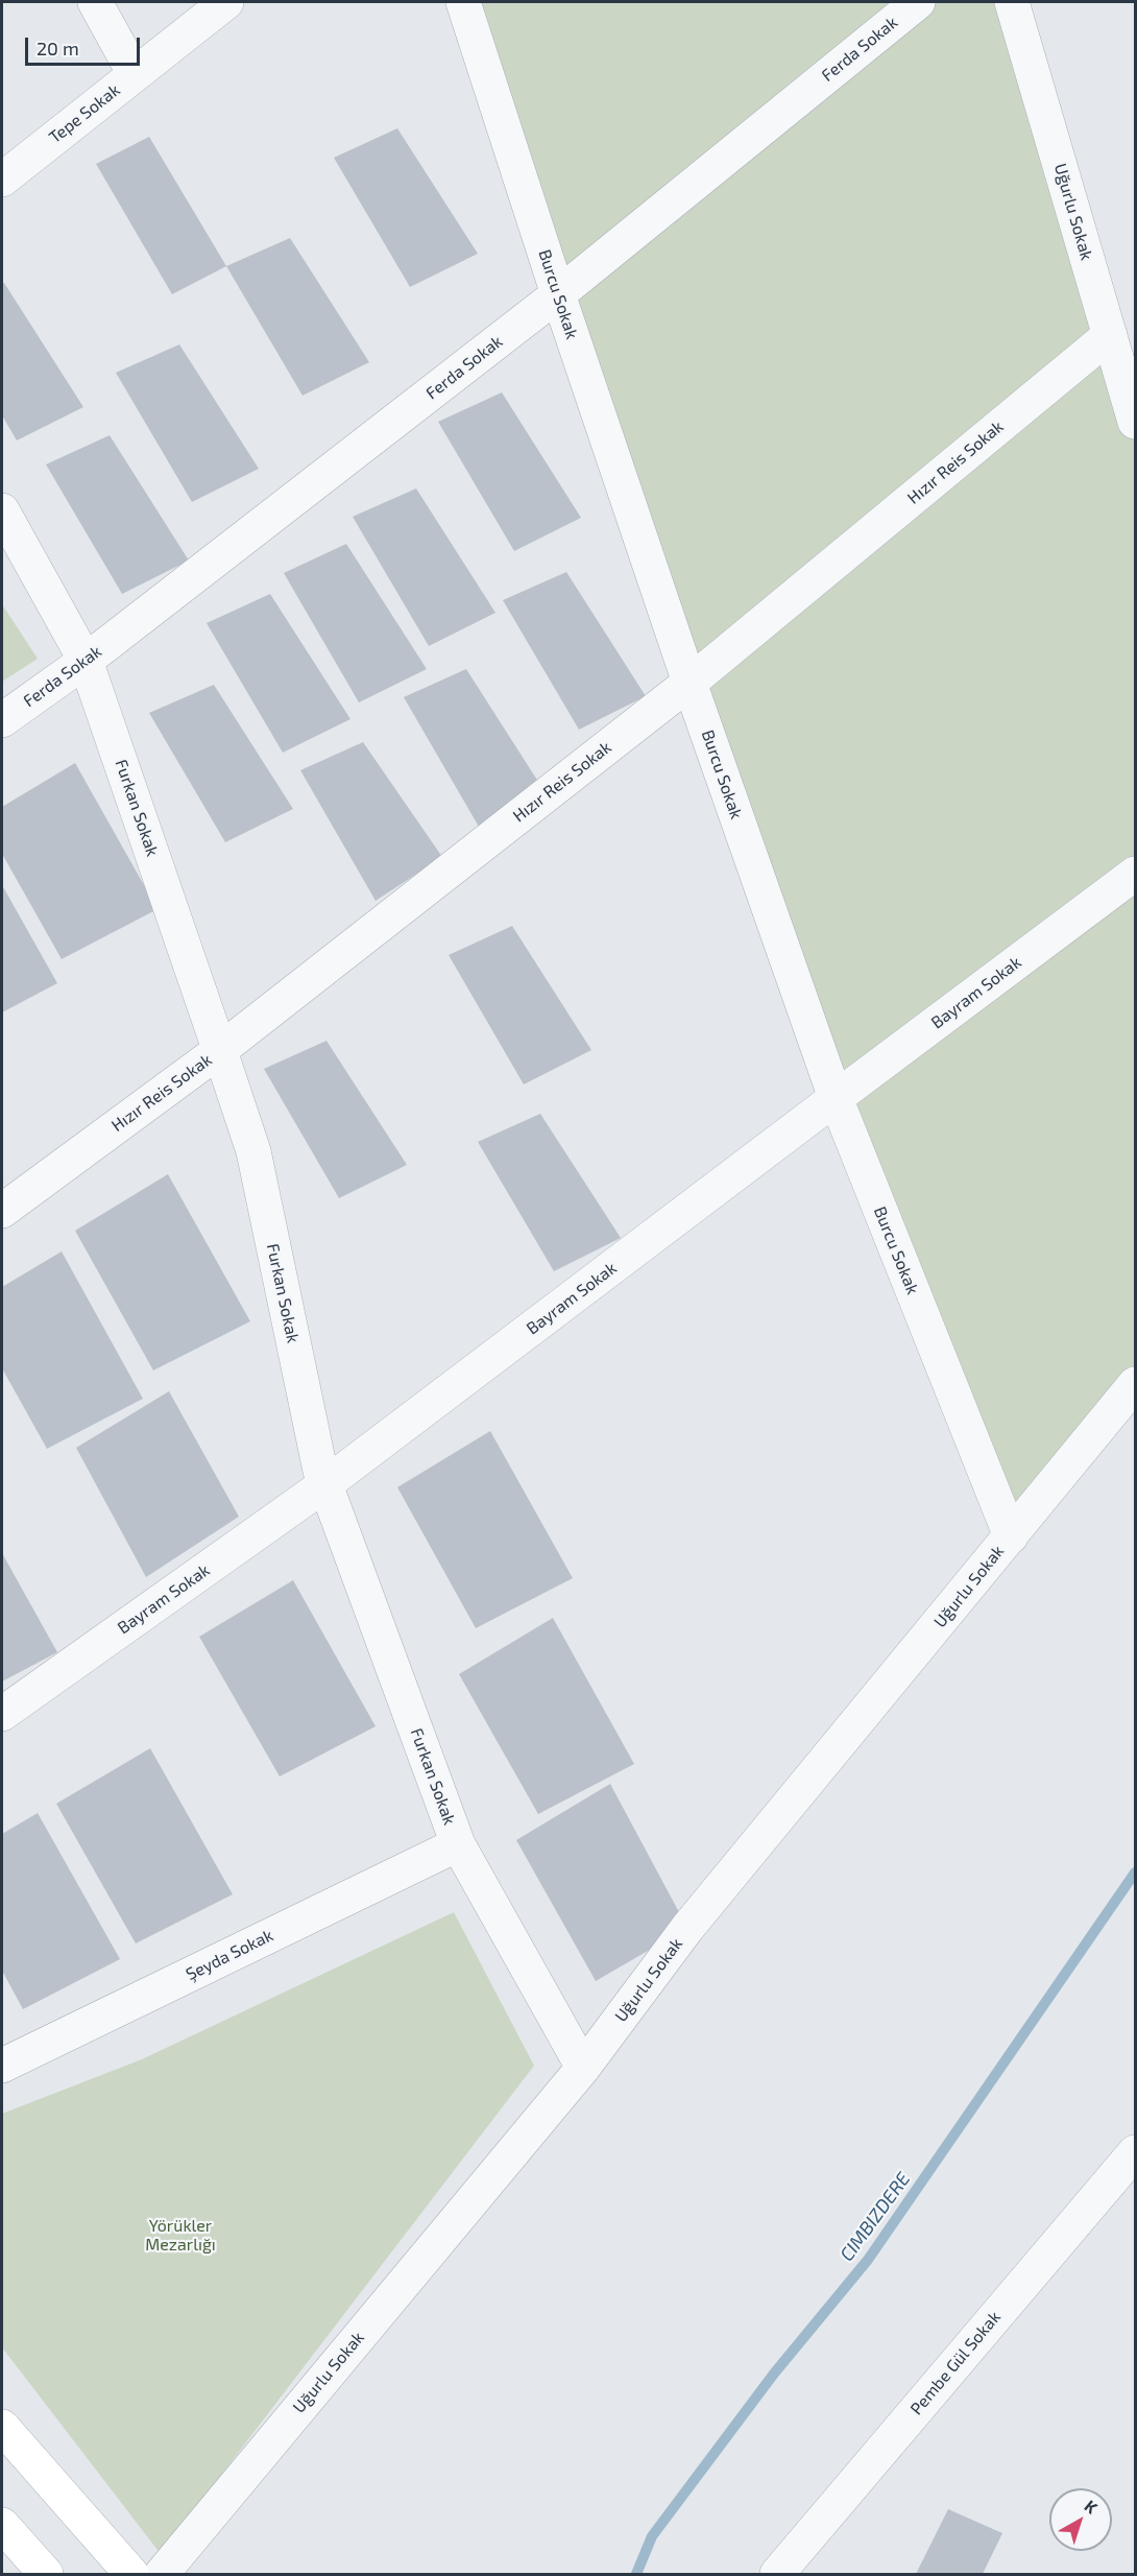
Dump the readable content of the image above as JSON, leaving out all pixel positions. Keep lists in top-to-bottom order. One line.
{"streets":{"street":["Ferda Sokak","Tepe Sokak","Uğurlu Sokak","Burcu Sokak","Hızır Reis Sokak","Furkan Sokak","Bayram Sokak","Şeyda Sokak","Pembe Gül Sokak"]},"crossings":[["Ferda Sokak","Burcu Sokak"],["Ferda Sokak","Furkan Sokak"],["Uğurlu Sokak","Burcu Sokak"],["Uğurlu Sokak","Hızır Reis Sokak"],["Uğurlu Sokak","Furkan Sokak"],["Burcu Sokak","Hızır Reis Sokak"],["Burcu Sokak","Bayram Sokak"],["Hızır Reis Sokak","Furkan Sokak"],["Furkan Sokak","Bayram Sokak"],["Furkan Sokak","Şeyda Sokak"]],"water":["CIMBIZDERE"],"parks":["Yörükler Mezarlığı"],"scale_bar":"20 m","north":"top right"}
